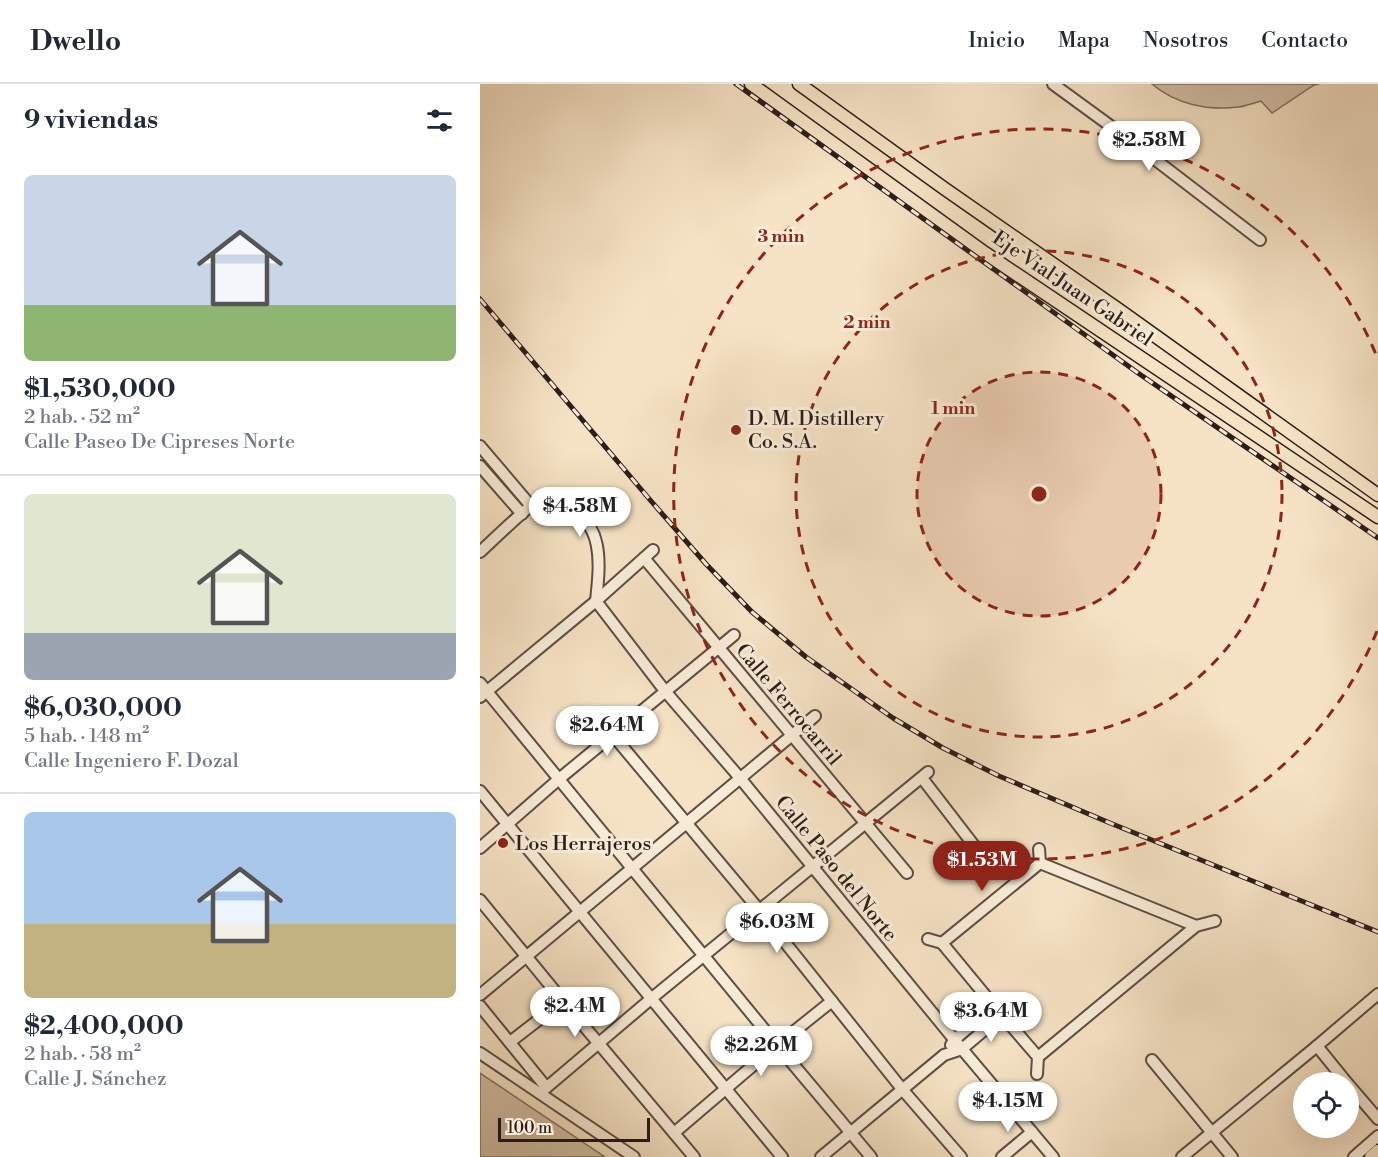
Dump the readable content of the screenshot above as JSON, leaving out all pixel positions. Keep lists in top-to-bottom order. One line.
{"streets":{"main road":["Eje Vial Juan Gabriel"],"street":["Calle Ferrocarril","Calle Paso del Norte"]},"places":["D. M. Distillery Co. S.A.","Los Herrajeros"],"scale_bar":"100 m","page":{"header":"Dwello","nav":["Inicio","Mapa","Nosotros","Contacto"],"heading":"9 viviendas","price":["$2.58M","$4.58M","$2.64M","$1.53M","$6.03M","$2.4M","$3.64M","$2.26M","$4.15M"],"list":[{"name":"$1,530,000","note":"2 hab. · 52 m² · Calle Paseo De Cipreses Norte"},{"name":"$6,030,000","note":"5 hab. · 148 m² · Calle Ingeniero F. Dozal"},{"name":"$2,400,000","note":"2 hab. · 58 m² · Calle J. Sánchez"}],"scale":"100 m"},"rings":["3 min","2 min","1 min"]}
